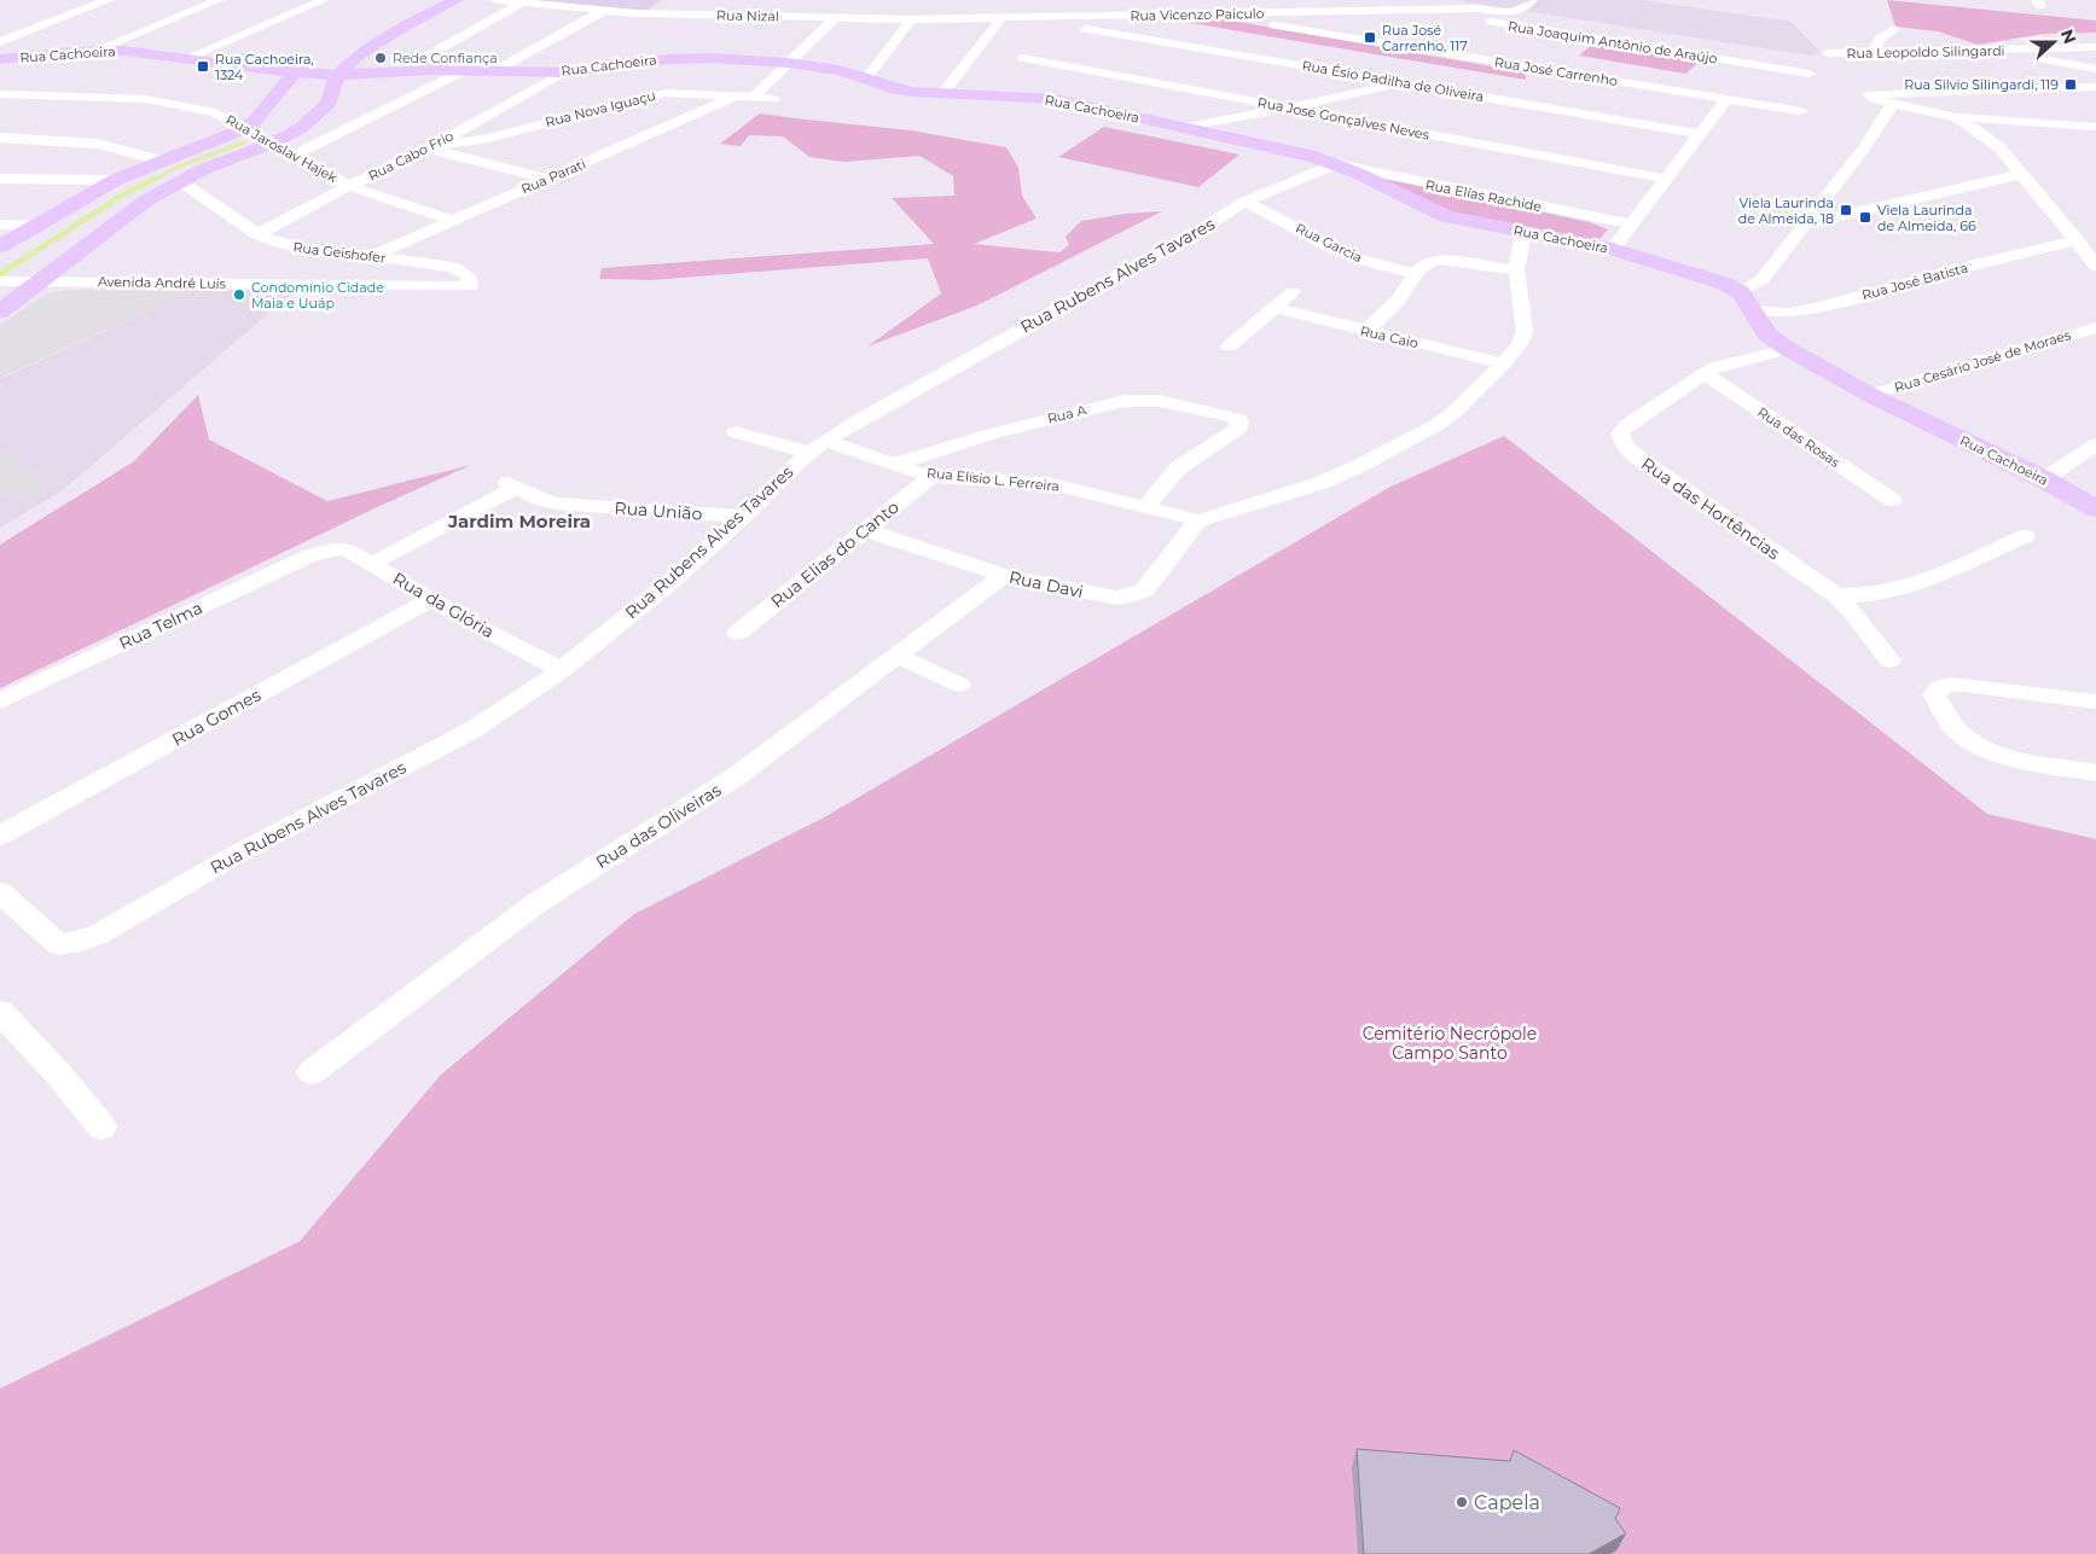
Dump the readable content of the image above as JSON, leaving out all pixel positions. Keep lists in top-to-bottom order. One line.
{"streets":{"main road":["Rua Cachoeira"],"street":["Rua Vicenzo Paiculo","Rua Nizal","Rua Joaquim Antônio de Araújo","Rua Leopoldo Silingardi","Rua José Carrenho","Rua Ésio Padilha de Oliveira","Rua Nova Iguaçu","Rua José Gonçalves Neves","Rua Jaroslav Hajek","Rua Cabo Frio","Rua Parati","Rua Elías Rachide","Rua Garcia","Rua Geishofer","Rua Rubens Alves Tavares","Rua José Batista","Avenida André Luís","Rua Caio","Rua Cesário José de Moraes","Rua A","Rua das Rosas","Rua Elísio L. Ferreira","Rua das Hortências","Rua União","Rua Elias do Canto","Rua Davi","Rua da Glória","Rua Telma","Rua Gomes","Rua das Oliveiras"]},"crossings":[["Rua Vicenzo Paiculo","Rua Joaquim Antônio de Araújo"],["Rua Vicenzo Paiculo","Rua José Carrenho"],["Rua Vicenzo Paiculo","Rua Ésio Padilha de Oliveira"],["Rua Nizal","Rua Ésio Padilha de Oliveira"],["Rua Cachoeira","Rua Cabo Frio"],["Rua Cachoeira","Rua Elías Rachide"],["Rua Cachoeira","Rua Rubens Alves Tavares"],["Rua Cachoeira","Rua José Batista"],["Rua Cachoeira","Rua Cesário José de Moraes"],["Rua Cachoeira","Rua das Hortências"],["Rua Nova Iguaçu","Rua Cabo Frio"],["Rua Nova Iguaçu","Rua Parati"],["Rua Jaroslav Hajek","Rua Cabo Frio"],["Rua Jaroslav Hajek","Rua Parati"],["Rua Cabo Frio","Rua Geishofer"],["Rua Parati","Rua Geishofer"],["Rua Elías Rachide","Rua Rubens Alves Tavares"],["Rua Garcia","Rua Rubens Alves Tavares"],["Rua Geishofer","Avenida André Luís"],["Rua Rubens Alves Tavares","Rua Elísio L. Ferreira"],["Rua Rubens Alves Tavares","Rua União"],["Rua Rubens Alves Tavares","Rua da Glória"],["Rua A","Rua Elísio L. Ferreira"],["Rua das Rosas","Rua das Hortências"],["Rua Elísio L. Ferreira","Rua Elias do Canto"],["Rua Elísio L. Ferreira","Rua Davi"],["Rua União","Rua da Glória"],["Rua Elias do Canto","Rua Davi"],["Rua Davi","Rua das Oliveiras"],["Rua da Glória","Rua Telma"],["Rua da Glória","Rua Gomes"]],"districts":["Jardim Moreira"],"parks":["Cemitério Necrópole Campo Santo"],"places":{"transit":["Rua José Carrenho, 117","Rua Cachoeira, 1324","Rua Silvio Silingardi, 119","Viela Laurinda de Almeida, 18","Viela Laurinda de Almeida, 66"],"other":["Rede Confiança","Condomínio Cidade Maia e Uuáp","Capela"]},"north":"right"}
